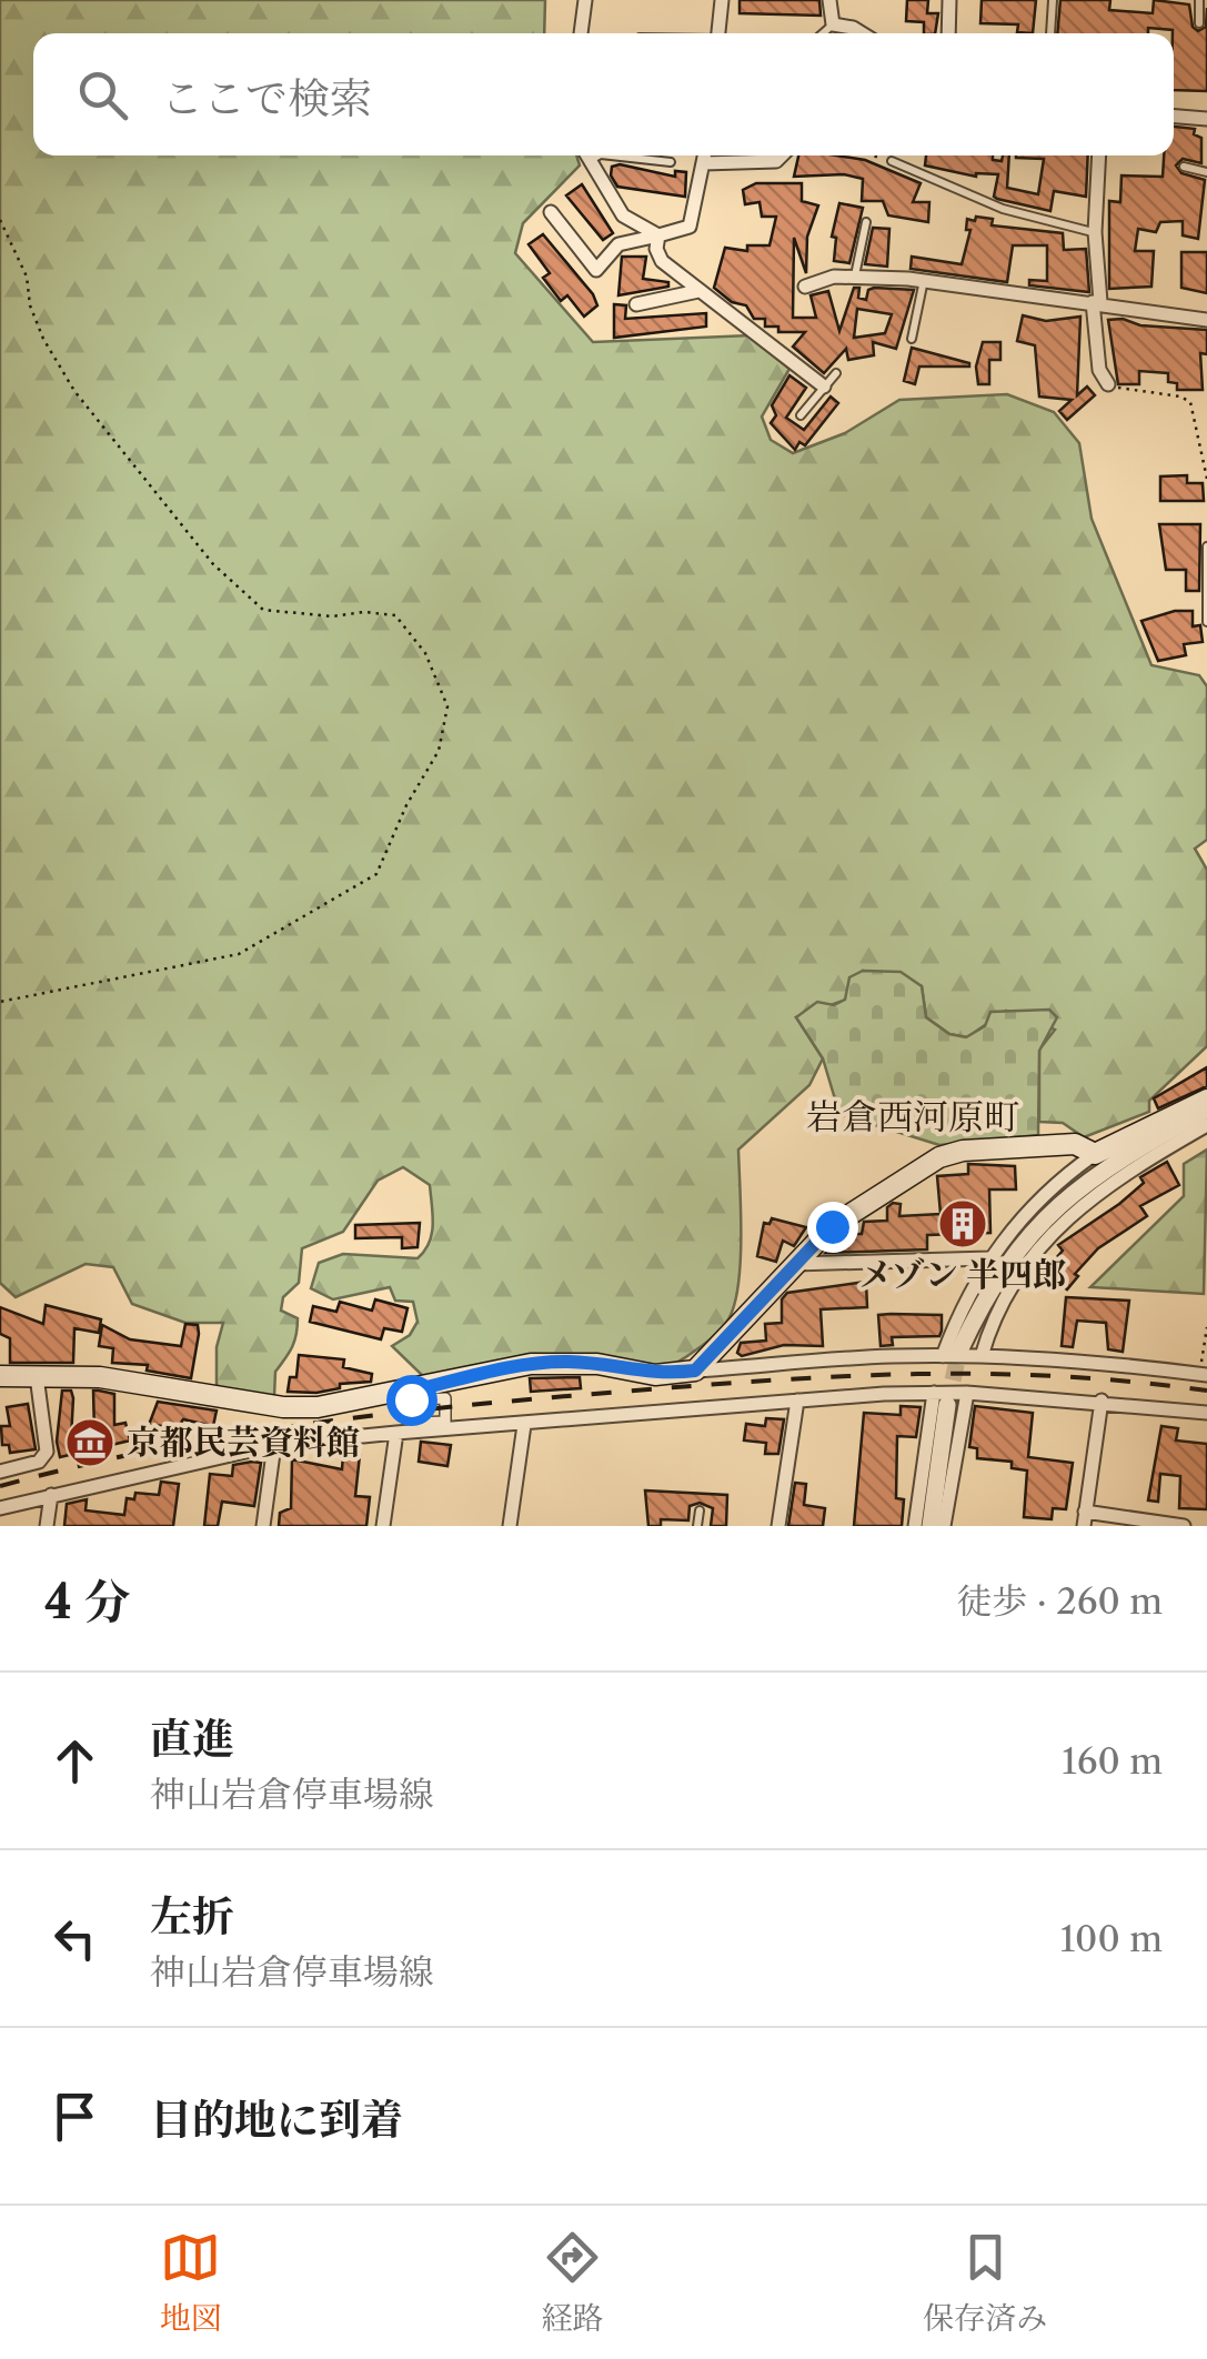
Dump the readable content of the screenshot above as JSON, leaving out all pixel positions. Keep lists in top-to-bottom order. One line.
{"districts":["岩倉西河原町"],"places":{"building":["メゾン 半四郎"],"museum":["京都民芸資料館"]},"page":{"search":"ここで検索","heading":["4 分","徒歩 · 260 m"],"list":[["直進","神山岩倉停車場線","160 m"],["左折","神山岩倉停車場線","100 m"],"目的地に到着"],"nav":["地図","経路","保存済み"]}}
